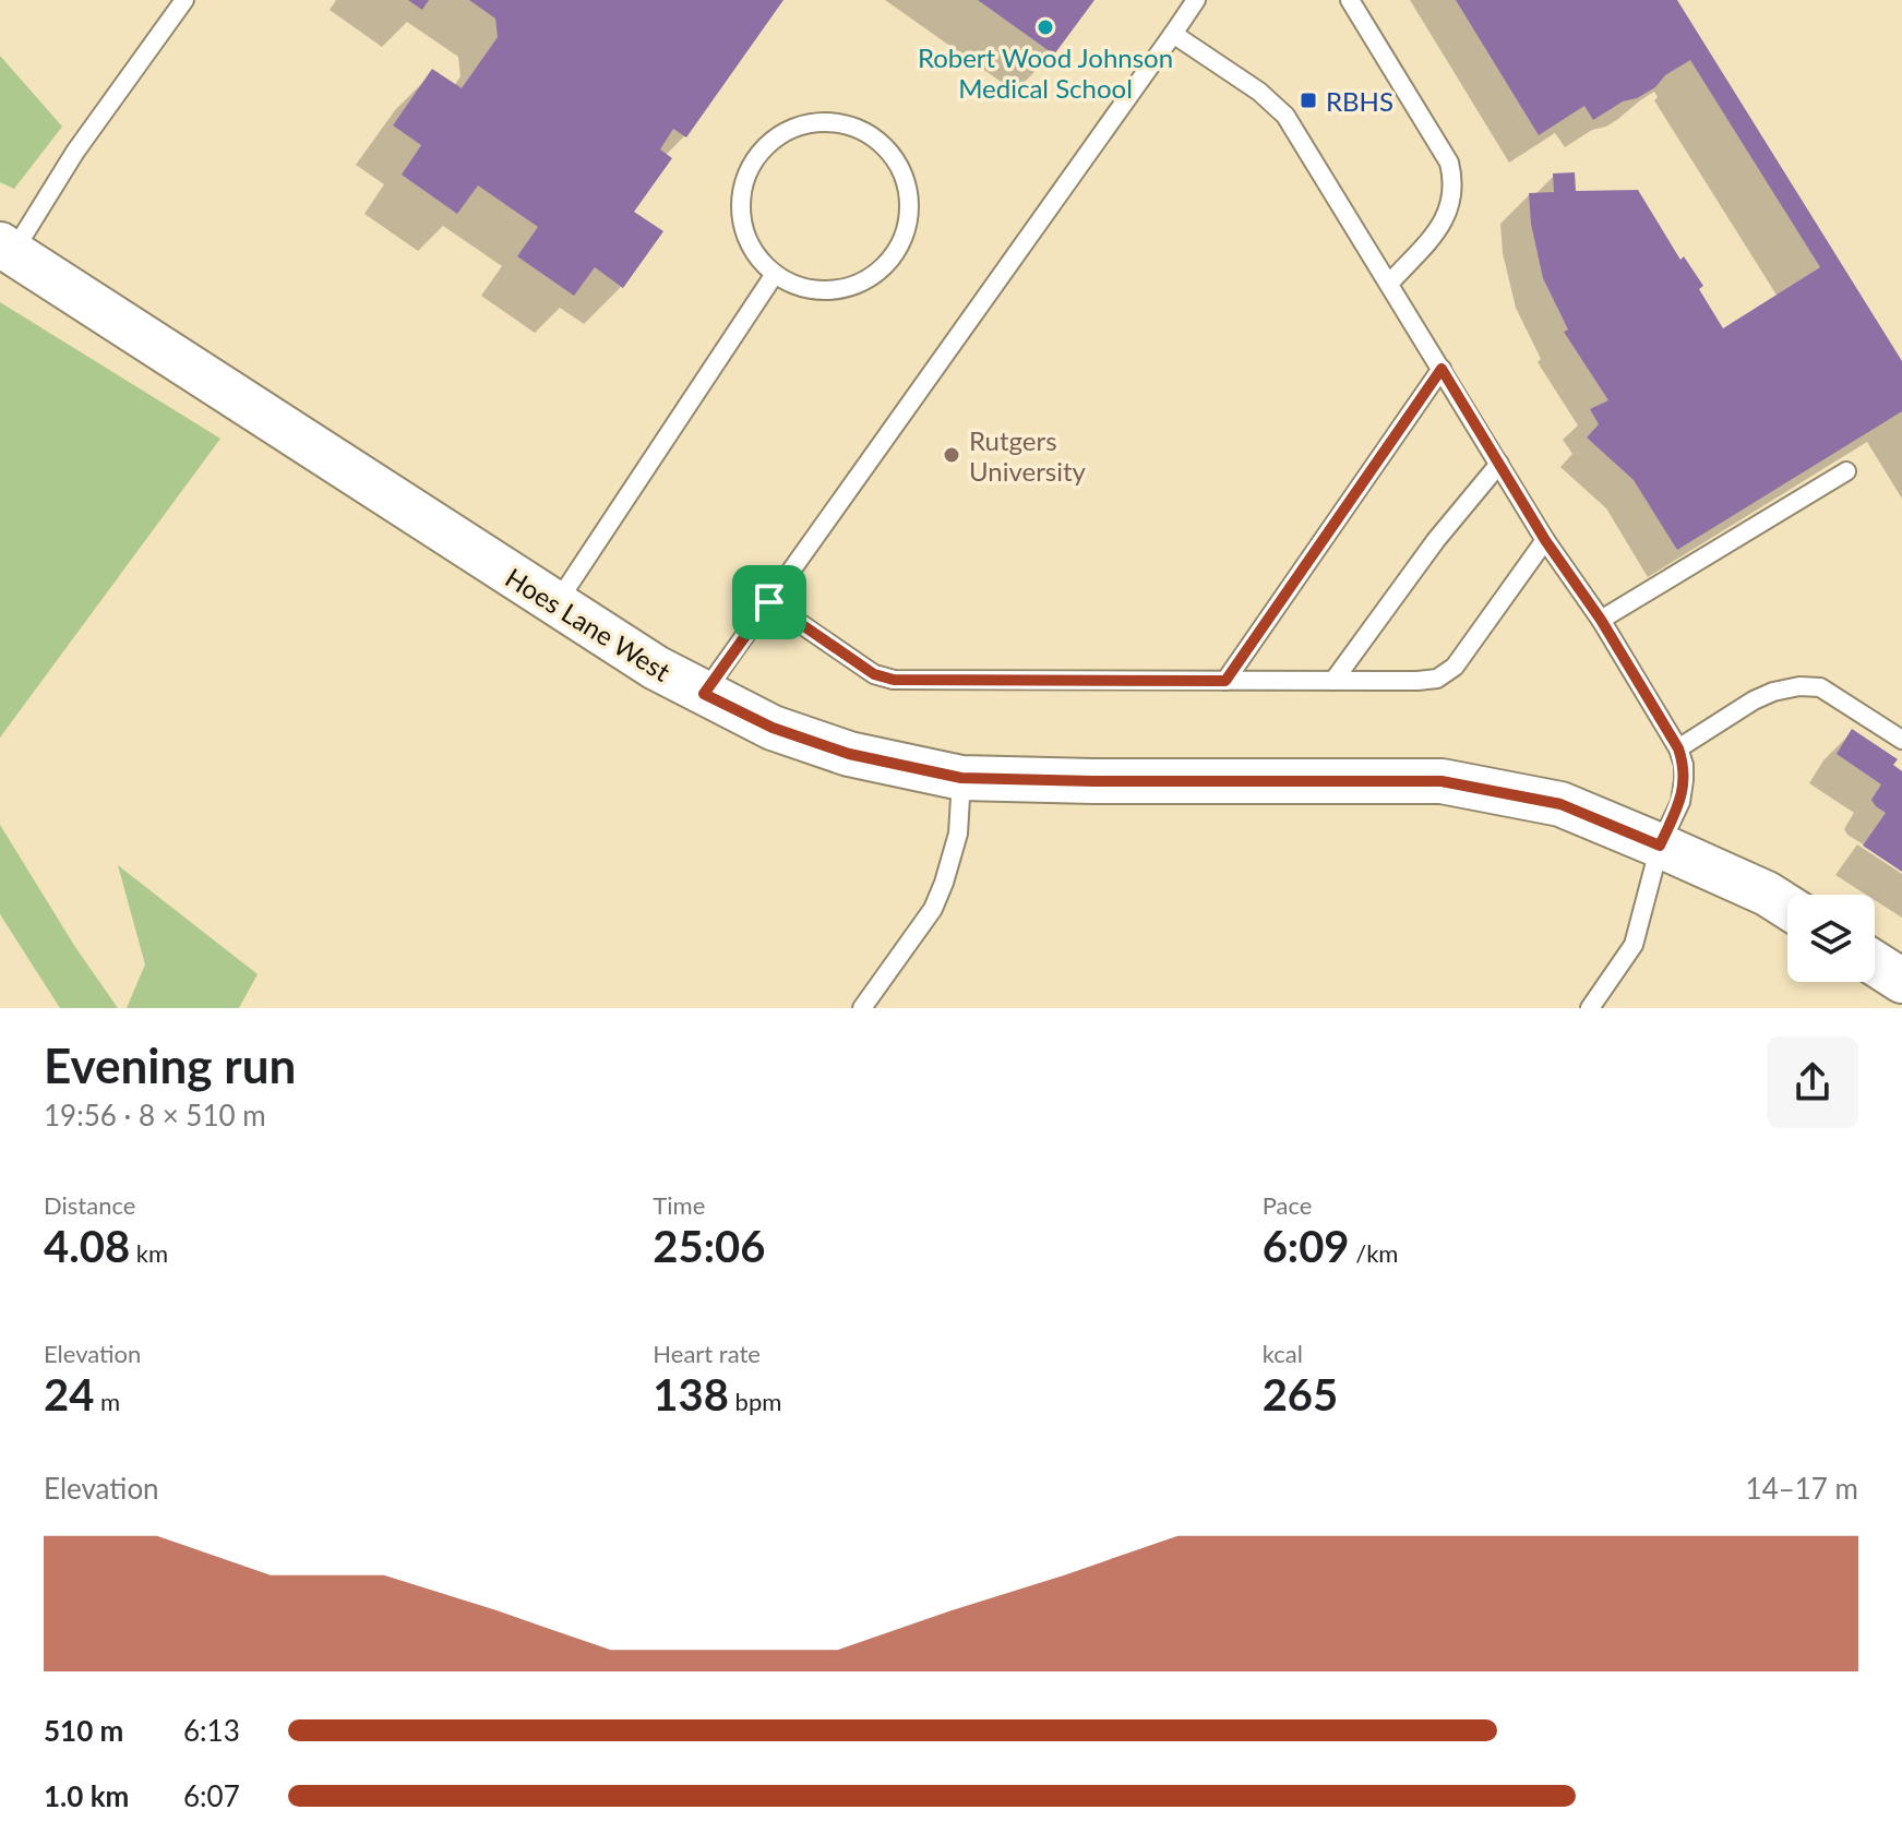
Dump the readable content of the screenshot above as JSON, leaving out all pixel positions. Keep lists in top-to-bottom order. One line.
{"streets":{"street":["Hoes Lane West"]},"places":{"other":["Robert Wood Johnson Medical School","Rutgers University"],"transit":["RBHS"]},"page":{"heading":["Evening run","19:56 · 8 × 510 m"],"stats":[["Distance","4.08 km"],["Time","25:06"],["Pace","6:09 /km"],["Elevation","24 m"],["Heart rate","138 bpm"],["kcal","265"]],"chart":["Elevation","14–17 m"],"list":[{"name":"510 m","note":"6:13"},{"name":"1.0 km","note":"6:07"}]}}
